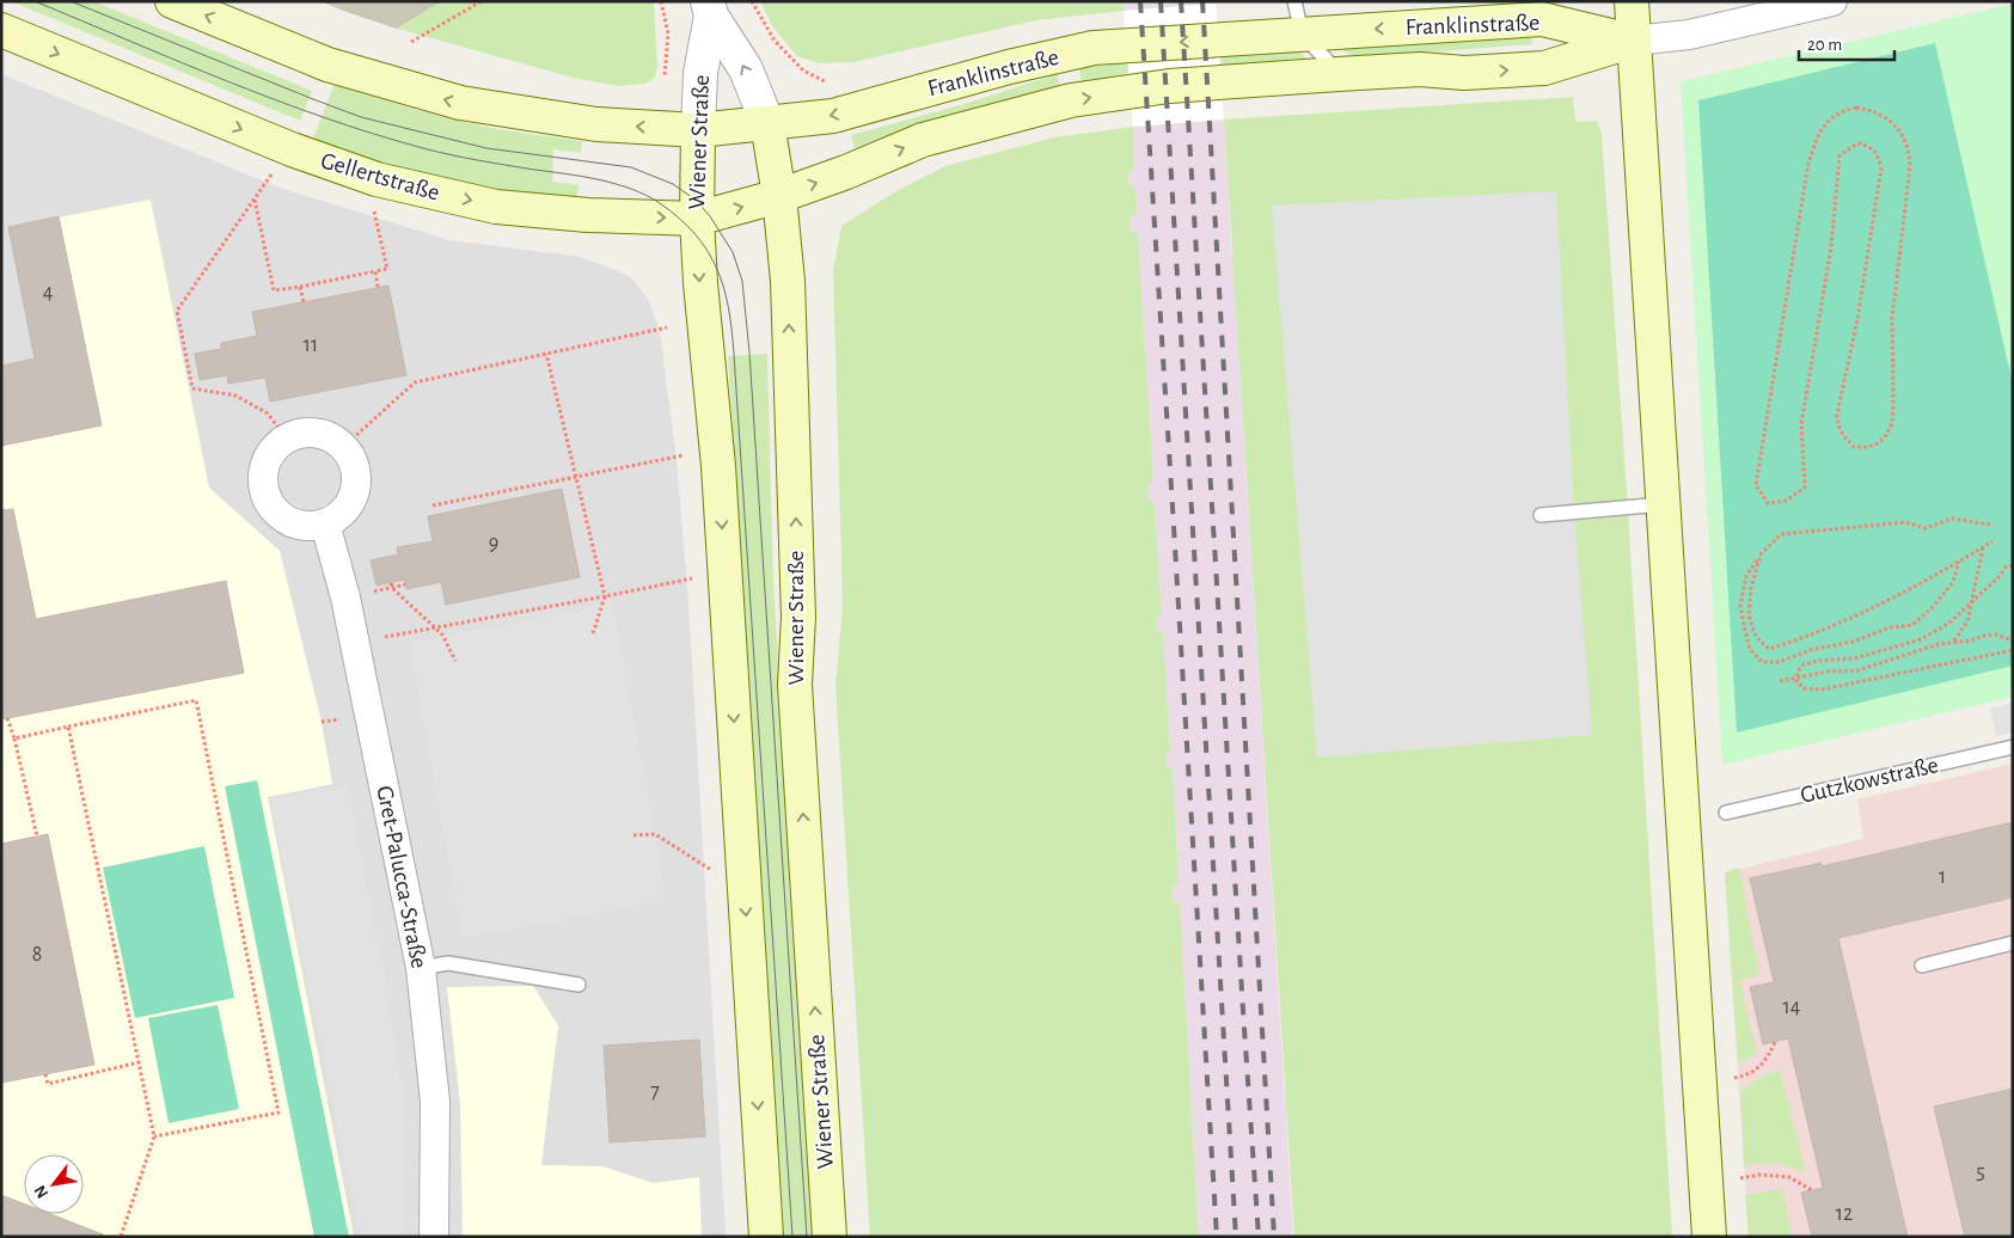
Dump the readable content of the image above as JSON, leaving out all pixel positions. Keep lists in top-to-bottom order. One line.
{"streets":{"main road":["Franklinstraße","Wiener Straße","Gellertstraße"],"street":["Gret-Palucca-Straße"],"lane":["Gutzkowstraße"]},"crossings":[["Franklinstraße","Wiener Straße"],["Franklinstraße","Gellertstraße"],["Wiener Straße","Gellertstraße"]],"house_numbers":["4","11","9","1","8","14","7","5","12"],"scale_bar":"20 m","north":"bottom left"}
